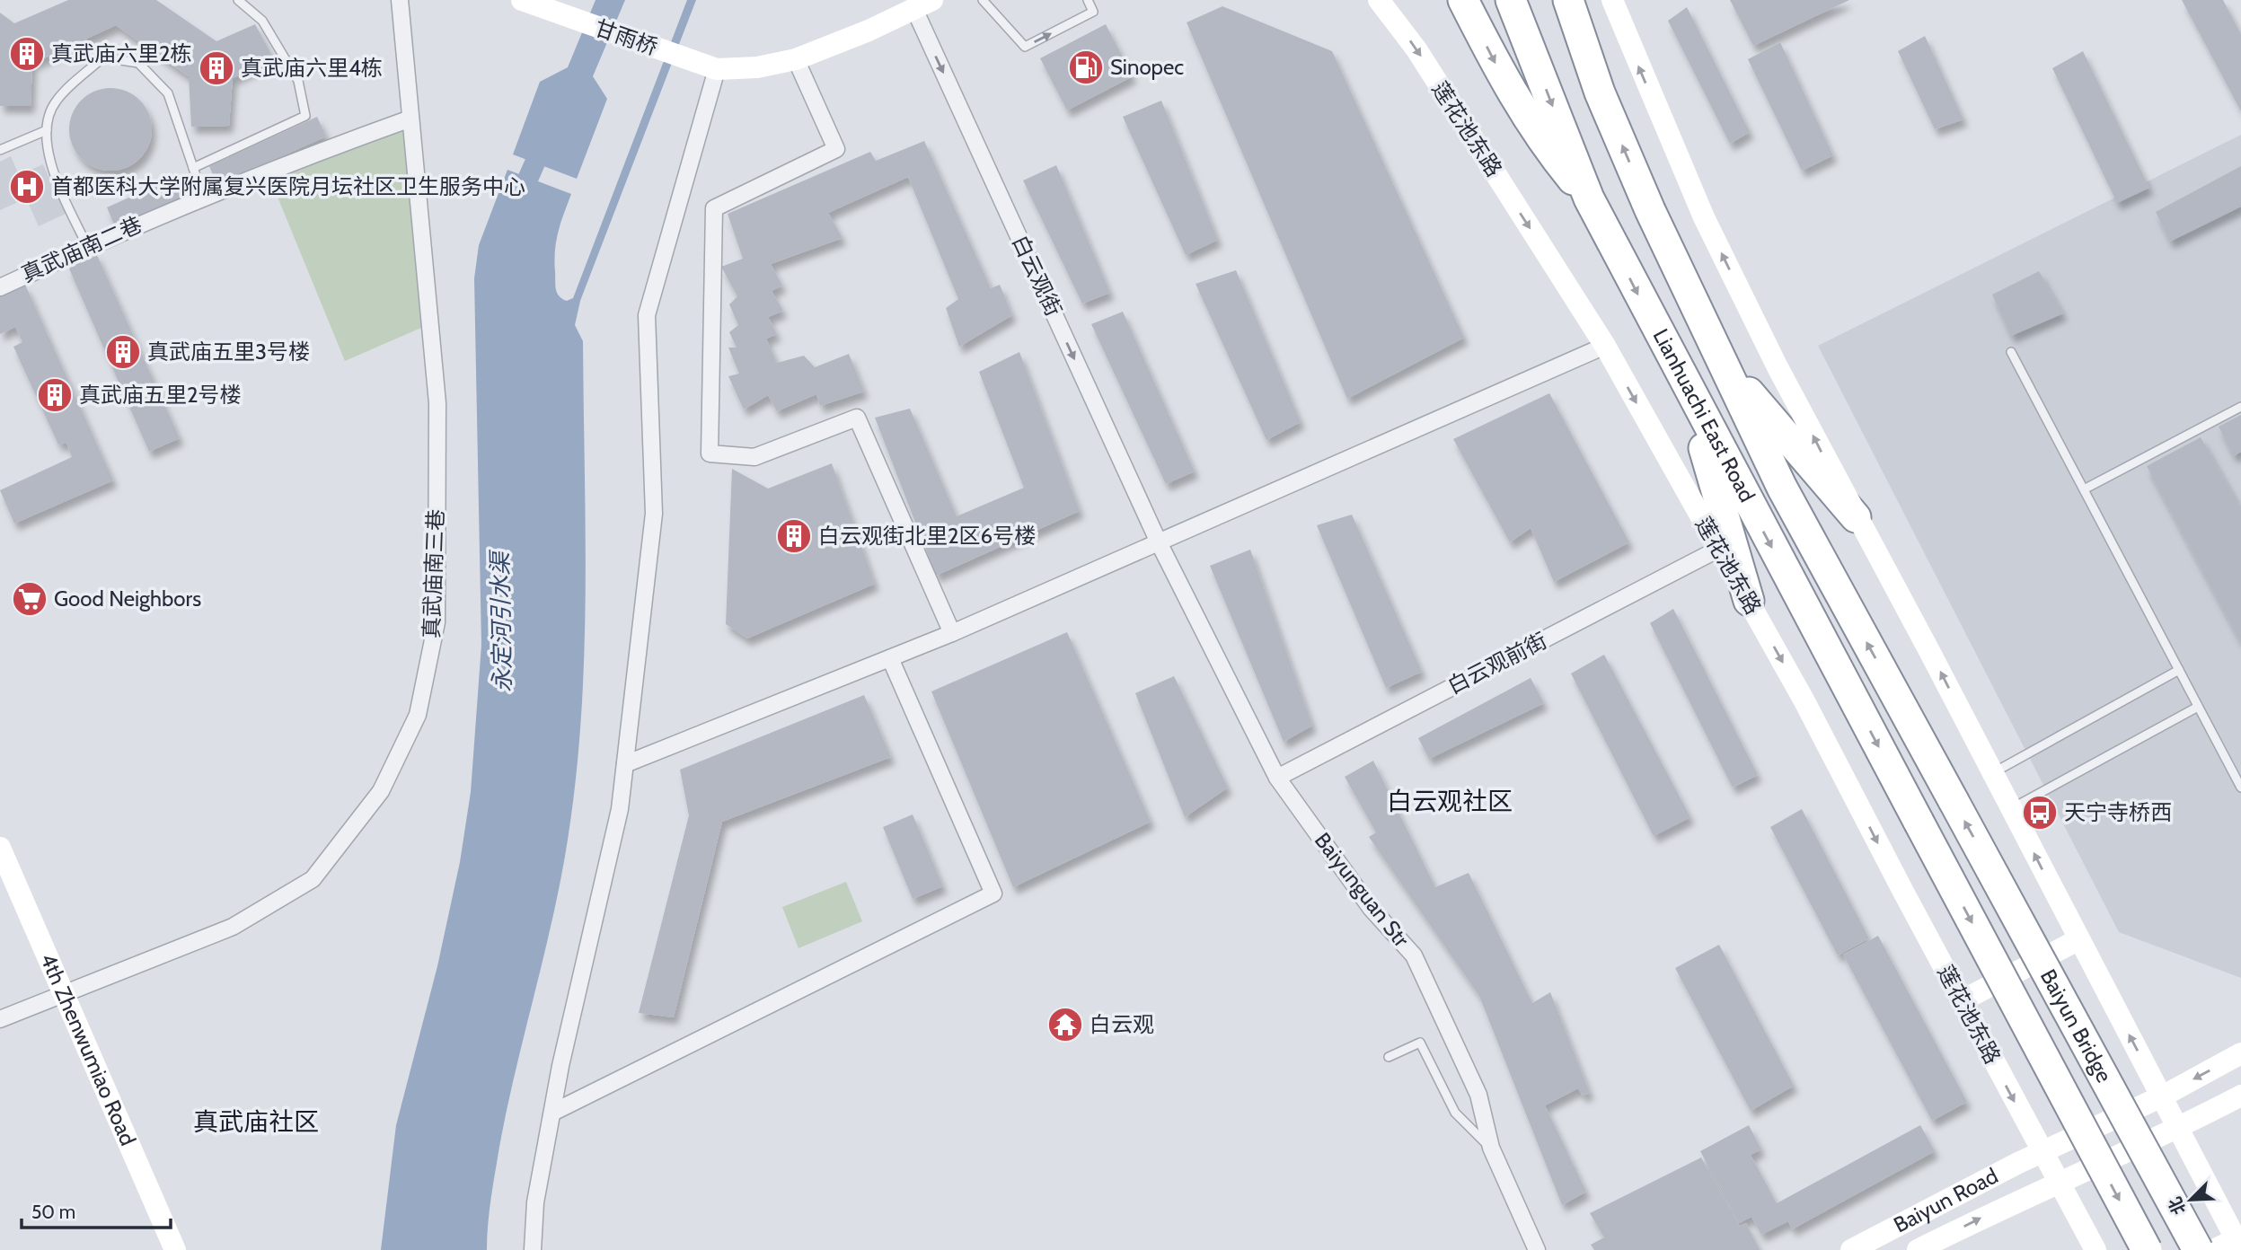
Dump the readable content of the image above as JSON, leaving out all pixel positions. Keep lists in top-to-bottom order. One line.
{"streets":{"highway":["Lianhuachi East Road","Baiyun Bridge"],"street":["甘雨桥","莲花池东路","真武庙南二巷","白云观街","真武庙南三巷","白云观前街","Baiyunguan Str","4th Zhenwumiao Road","Baiyun Road"]},"crossings":[["莲花池东路","白云观前街"],["莲花池东路","Baiyun Road"],["真武庙南二巷","真武庙南三巷"],["白云观街","Baiyunguan Str"],["Lianhuachi East Road","Baiyun Bridge"],["真武庙南三巷","4th Zhenwumiao Road"],["白云观前街","Baiyunguan Str"]],"one_way":["白云观街"],"districts":["白云观社区","真武庙社区"],"water":["永定河引水渠"],"places":{"building":["真武庙六里2栋","真武庙六里4栋","真武庙五里3号楼","真武庙五里2号楼","白云观街北里2区6号楼"],"fuel station":["Sinopec"],"hospital":["首都医科大学附属复兴医院月坛社区卫生服务中心"],"supermarket":["Good Neighbors"],"bus stop":["天宁寺桥西"],"temple":["白云观"]},"scale_bar":"50 m","north":"bottom left"}
